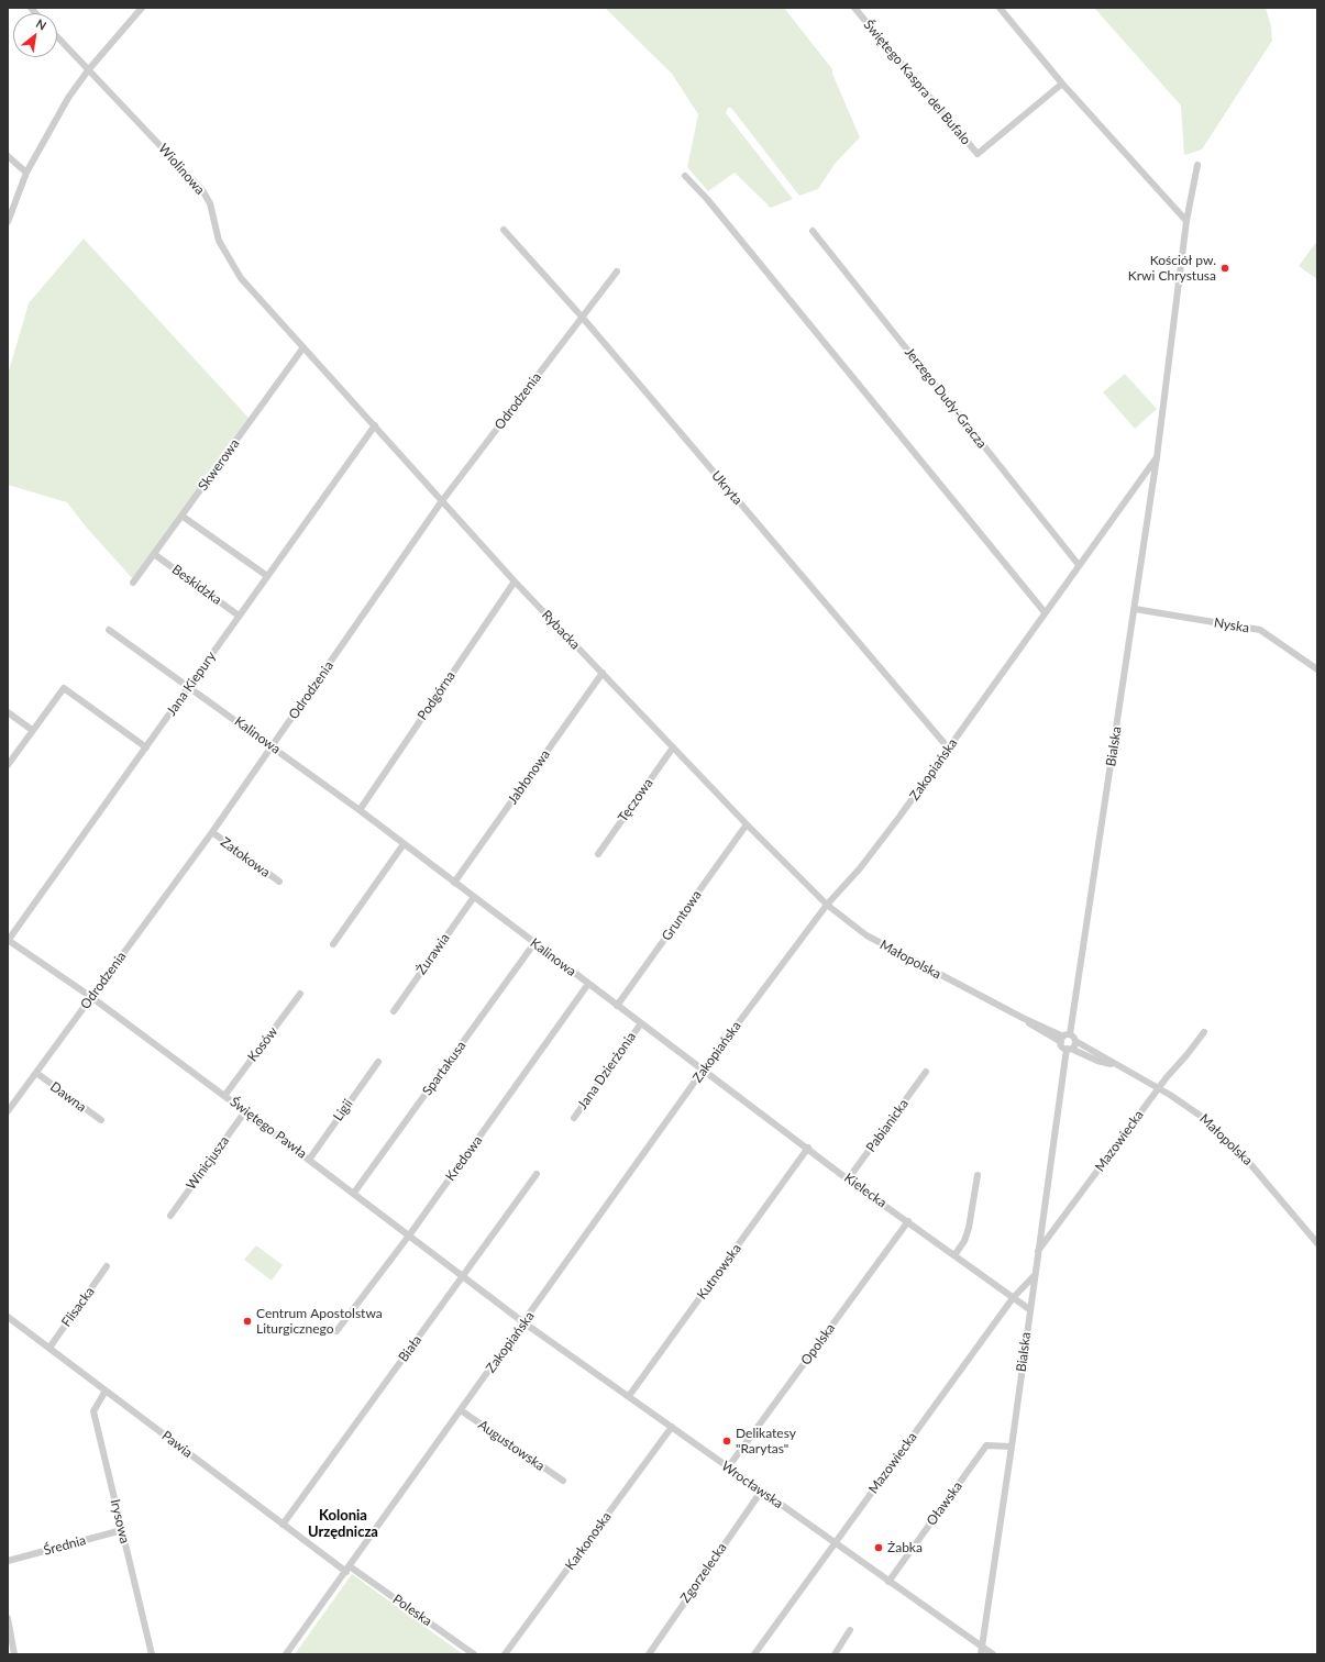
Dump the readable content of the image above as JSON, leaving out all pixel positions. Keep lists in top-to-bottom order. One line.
{"streets":{"street":["Świętego Kaspra del Bufalo","Wiolinowa","Jerzego Dudy-Gracza","Odrodzenia","Skwerowa","Ukryta","Beskidzka","Nyska","Rybacka","Jana Kiepury","Podgórna","Kalinowa","Bialska","Zakopiańska","Jabłonowa","Tęczowa","Zatokowa","Gruntowa","Żurawia","Małopolska","Kosów","Spartakusa","Jana Dzierżonia","Dawna","Ligii","Pabianicka","Świętego Pawła","Mazowiecka","Kredowa","Winicjusza","Kielecka","Kutnowska","Flisacka","Opolska","Biała","Pawia","Augustowska","Wrocławska","Oławska","Irysowa","Karkonoska","Średnia","Zgorzelecka","Poleska"]},"crossings":[["Wiolinowa","Skwerowa"],["Wiolinowa","Rybacka"],["Jerzego Dudy-Gracza","Zakopiańska"],["Odrodzenia","Ukryta"],["Odrodzenia","Rybacka"],["Odrodzenia","Kalinowa"],["Odrodzenia","Zatokowa"],["Odrodzenia","Dawna"],["Odrodzenia","Świętego Pawła"],["Skwerowa","Beskidzka"],["Skwerowa","Rybacka"],["Ukryta","Zakopiańska"],["Beskidzka","Jana Kiepury"],["Nyska","Bialska"],["Rybacka","Jana Kiepury"],["Rybacka","Podgórna"],["Rybacka","Zakopiańska"],["Rybacka","Jabłonowa"],["Rybacka","Tęczowa"],["Rybacka","Gruntowa"],["Rybacka","Małopolska"],["Jana Kiepury","Kalinowa"],["Jana Kiepury","Świętego Pawła"],["Podgórna","Kalinowa"],["Kalinowa","Zakopiańska"],["Kalinowa","Jabłonowa"],["Kalinowa","Gruntowa"],["Kalinowa","Żurawia"],["Kalinowa","Spartakusa"],["Kalinowa","Jana Dzierżonia"],["Kalinowa","Kredowa"],["Kalinowa","Kielecka"],["Bialska","Zakopiańska"],["Bialska","Małopolska"],["Bialska","Mazowiecka"],["Bialska","Kielecka"],["Bialska","Wrocławska"],["Bialska","Oławska"],["Zakopiańska","Małopolska"],["Zakopiańska","Świętego Pawła"],["Zakopiańska","Kielecka"],["Zakopiańska","Pawia"],["Zakopiańska","Augustowska"],["Zakopiańska","Wrocławska"],["Zakopiańska","Poleska"],["Małopolska","Mazowiecka"],["Kosów","Świętego Pawła"],["Spartakusa","Świętego Pawła"],["Ligii","Świętego Pawła"],["Pabianicka","Kielecka"],["Świętego Pawła","Kredowa"],["Świętego Pawła","Winicjusza"],["Świętego Pawła","Biała"],["Świętego Pawła","Wrocławska"],["Mazowiecka","Kielecka"],["Mazowiecka","Wrocławska"],["Kielecka","Kutnowska"],["Kielecka","Opolska"],["Kutnowska","Wrocławska"],["Flisacka","Pawia"],["Opolska","Wrocławska"],["Biała","Pawia"],["Pawia","Irysowa"],["Pawia","Poleska"],["Wrocławska","Oławska"],["Wrocławska","Karkonoska"],["Wrocławska","Zgorzelecka"],["Irysowa","Średnia"]],"districts":["Kolonia Urzędnicza"],"places":["Kościół pw. Krwi Chrystusa","Centrum Apostolstwa Liturgicznego","Delikatesy \"Rarytas\"","Żabka"],"north":"top right"}
